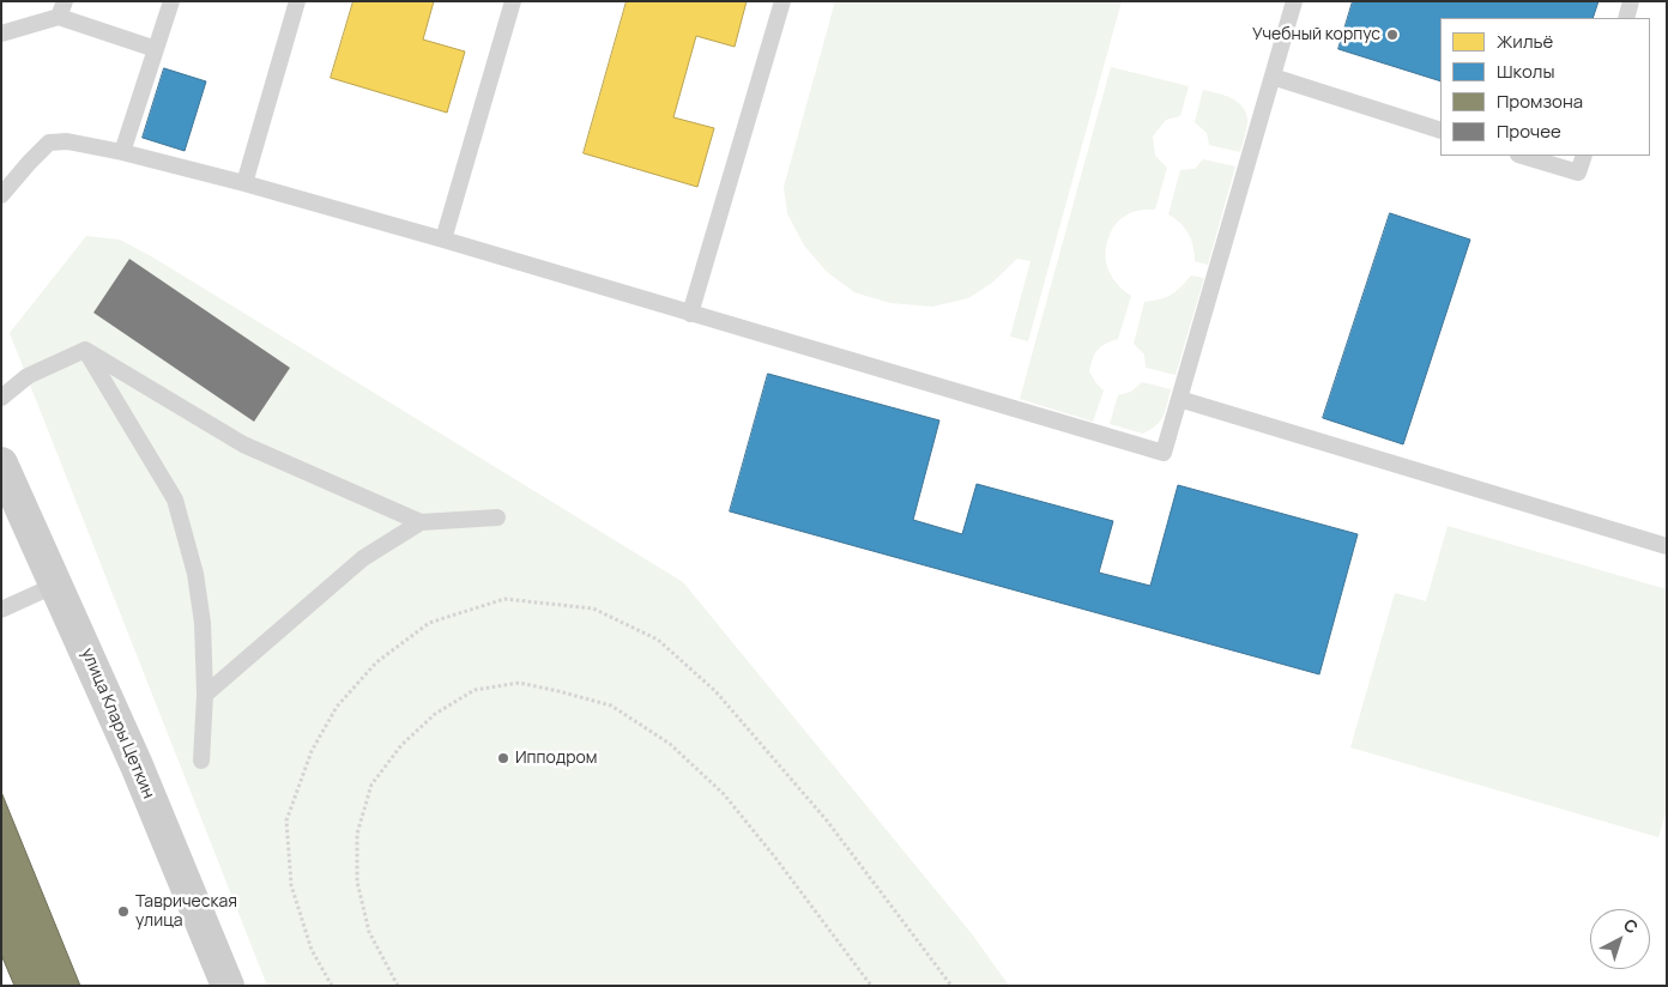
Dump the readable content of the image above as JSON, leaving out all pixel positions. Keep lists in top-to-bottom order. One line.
{"streets":{"street":["улица Клары Цеткин"]},"places":["Учебный корпус","Ипподром","Таврическая улица"],"legend":["Жильё","Школы","Промзона","Прочее"],"north":"top right"}
